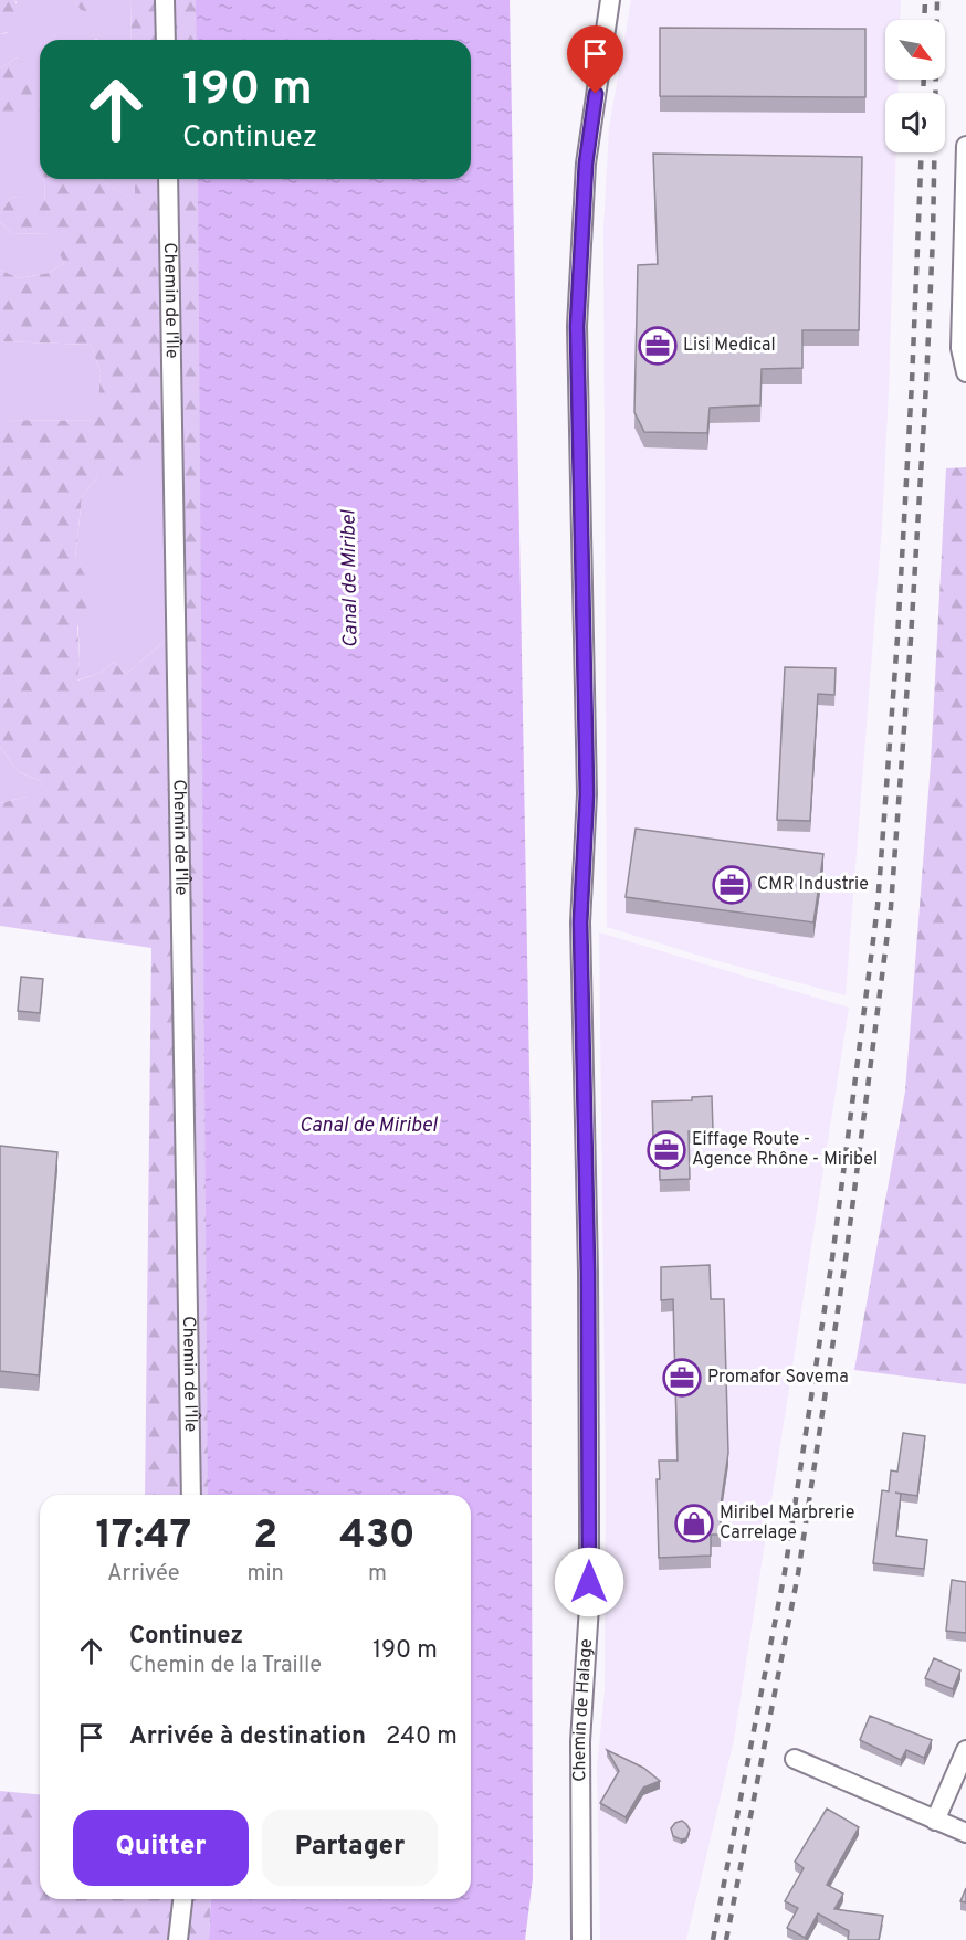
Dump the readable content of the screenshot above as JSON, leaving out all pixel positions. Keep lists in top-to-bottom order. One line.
{"streets":{"street":["Chemin de l'Île","Chemin de Halage"]},"water":["Canal de Miribel"],"places":{"office":["Lisi Medical","CMR Industrie","Eiffage Route - Agence Rhône - Miribel","Promafor Sovema"],"shop":["Miribel Marbrerie Carrelage"]},"north":"bottom right","page":{"turn":["190 m","Continuez"],"eta":["17:47","Arrivée","2","min","430","m"],"list":[{"name":"Continuez","note":"Chemin de la Traille","value":"190 m"},{"name":"Arrivée à destination","value":"240 m"}],"buttons":["Quitter","Partager"]}}
